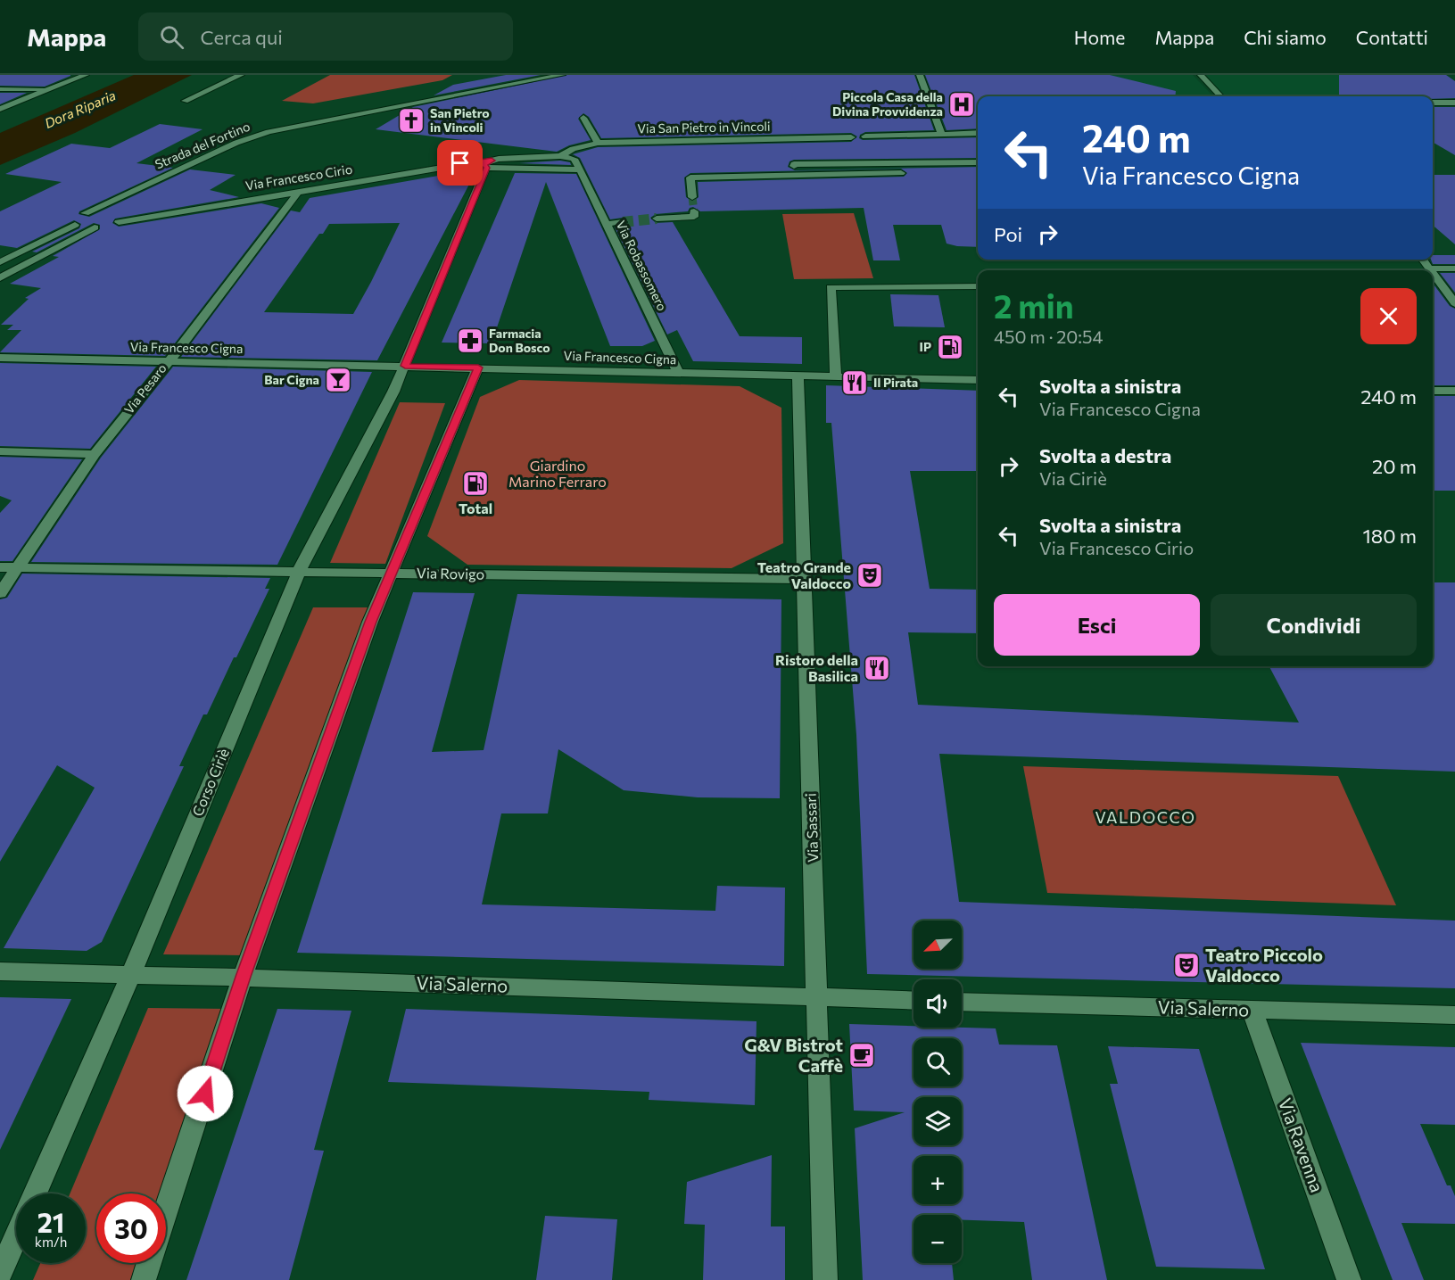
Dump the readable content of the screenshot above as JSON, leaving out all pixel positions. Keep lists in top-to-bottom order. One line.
{"streets":{"street":["Via San Pietro in Vincoli","Strada del Fortino","Via Francesco Cirio","Via Robassomero","Via Francesco Cigna","Via Pesaro","Via Rovigo","Corso Ciriè","Via Sassari","Via Salerno","Via Ravenna"]},"crossings":[["Via San Pietro in Vincoli","Via Francesco Cirio"],["Via San Pietro in Vincoli","Corso Ciriè"],["Strada del Fortino","Via Francesco Cirio"],["Via Francesco Cirio","Via Pesaro"],["Via Francesco Cirio","Corso Ciriè"],["Via Robassomero","Via Francesco Cigna"],["Via Francesco Cigna","Via Pesaro"],["Via Francesco Cigna","Corso Ciriè"],["Via Francesco Cigna","Via Sassari"],["Via Pesaro","Via Rovigo"],["Via Rovigo","Corso Ciriè"],["Via Rovigo","Via Sassari"],["Corso Ciriè","Via Salerno"],["Via Sassari","Via Salerno"],["Via Salerno","Via Ravenna"]],"districts":["VALDOCCO"],"water":["Dora Riparia"],"parks":["Giardino Marino Ferraro"],"places":{"hospital":["Piccola Casa della Divina Provvidenza"],"church":["San Pietro in Vincoli"],"pharmacy":["Farmacia Don Bosco"],"fuel station":["IP","Total"],"bar":["Bar Cigna"],"restaurant":["Il Pirata","Ristoro della Basilica"],"theatre":["Teatro Grande Valdocco","Teatro Piccolo Valdocco"],"cafe":["G&V Bistrot Caffè"]},"north":"bottom left","page":{"header":"Mappa","search":"Cerca qui","nav":["Home","Mappa","Chi siamo","Contatti"],"turn":["240 m","Via Francesco Cigna"],"then":"Poi","heading":["2 min","450 m · 20:54"],"list":[{"name":"Svolta a sinistra","note":"Via Francesco Cigna","value":"240 m"},{"name":"Svolta a destra","note":"Via Ciriè","value":"20 m"},{"name":"Svolta a sinistra","note":"Via Francesco Cirio","value":"180 m"}],"buttons":["Esci","Condividi"],"map_buttons":["+","−"],"speed":"21 km/h","limit":"30"}}
